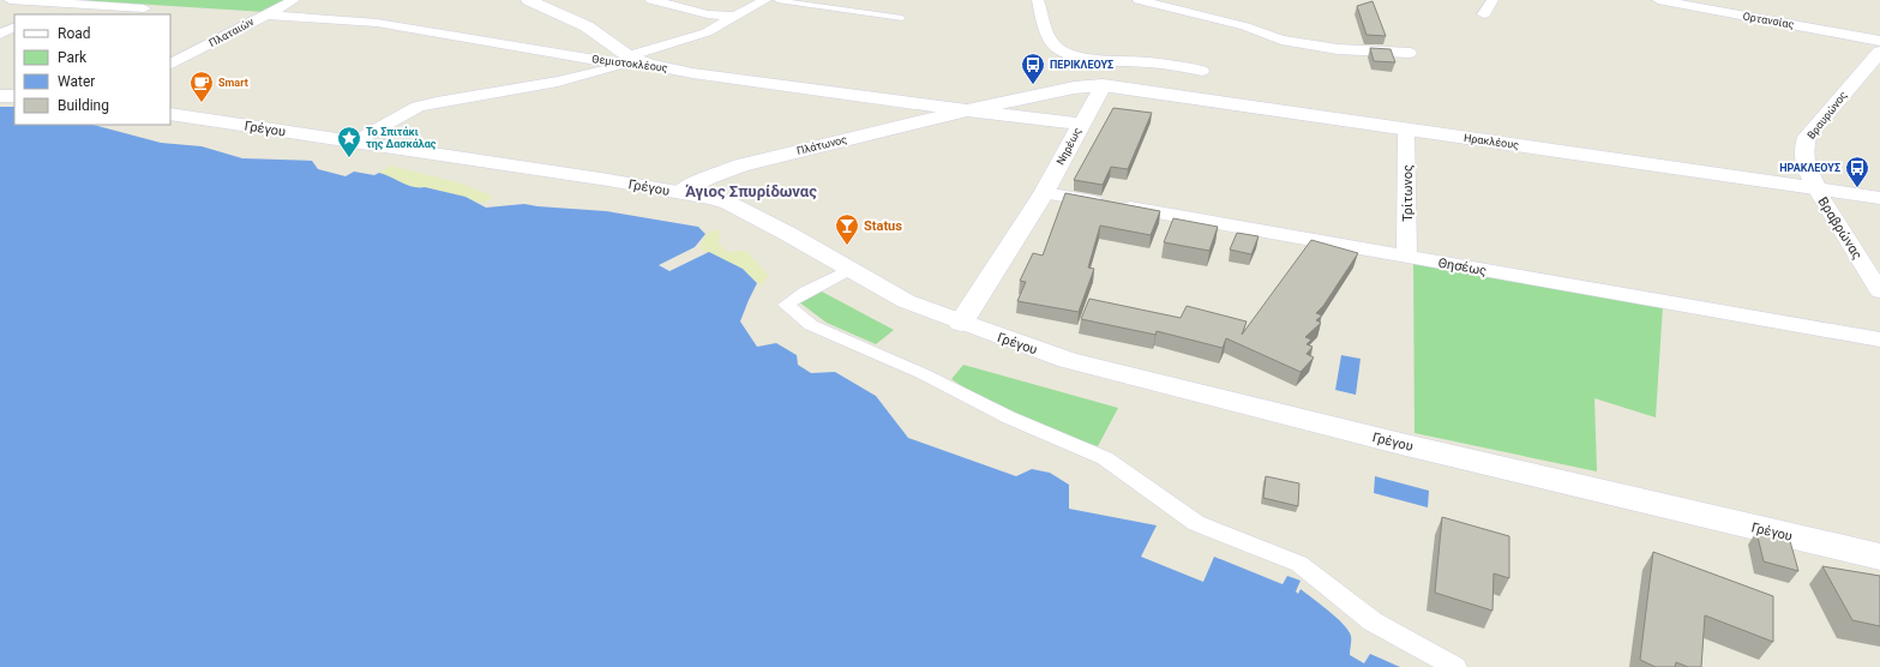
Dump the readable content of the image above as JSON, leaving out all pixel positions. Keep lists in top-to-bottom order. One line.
{"streets":{"main road":["Θεμιστοκλέους","Βραυρώνος","Γρέγου","Ηρακλέους","Πλάτωνος","Νηρέως"],"street":["Ορτανσίας","Πλαταιών","Τρίτωνος","Βραβρώνας","Θησέως"]},"crossings":[["Πλαταιών","Θεμιστοκλέους"],["Θεμιστοκλέους","Πλάτωνος"],["Θεμιστοκλέους","Νηρέως"],["Βραυρώνος","Ηρακλέους"],["Βραυρώνος","Βραβρώνας"],["Γρέγου","Πλάτωνος"],["Γρέγου","Νηρέως"],["Ηρακλέους","Πλάτωνος"],["Ηρακλέους","Νηρέως"],["Ηρακλέους","Τρίτωνος"],["Ηρακλέους","Βραβρώνας"],["Πλάτωνος","Νηρέως"],["Νηρέως","Θησέως"],["Τρίτωνος","Θησέως"]],"districts":["Άγιος Σπυρίδωνας"],"places":{"bus stop":["ΠΕΡΙΚΛΕΟΥΣ","ΗΡΑΚΛΕΟΥΣ"],"cafe":["Smart"],"place":["Το Σπιτάκι της Δασκάλας"],"bar":["Status"]},"legend":["Road","Park","Water","Building"]}
